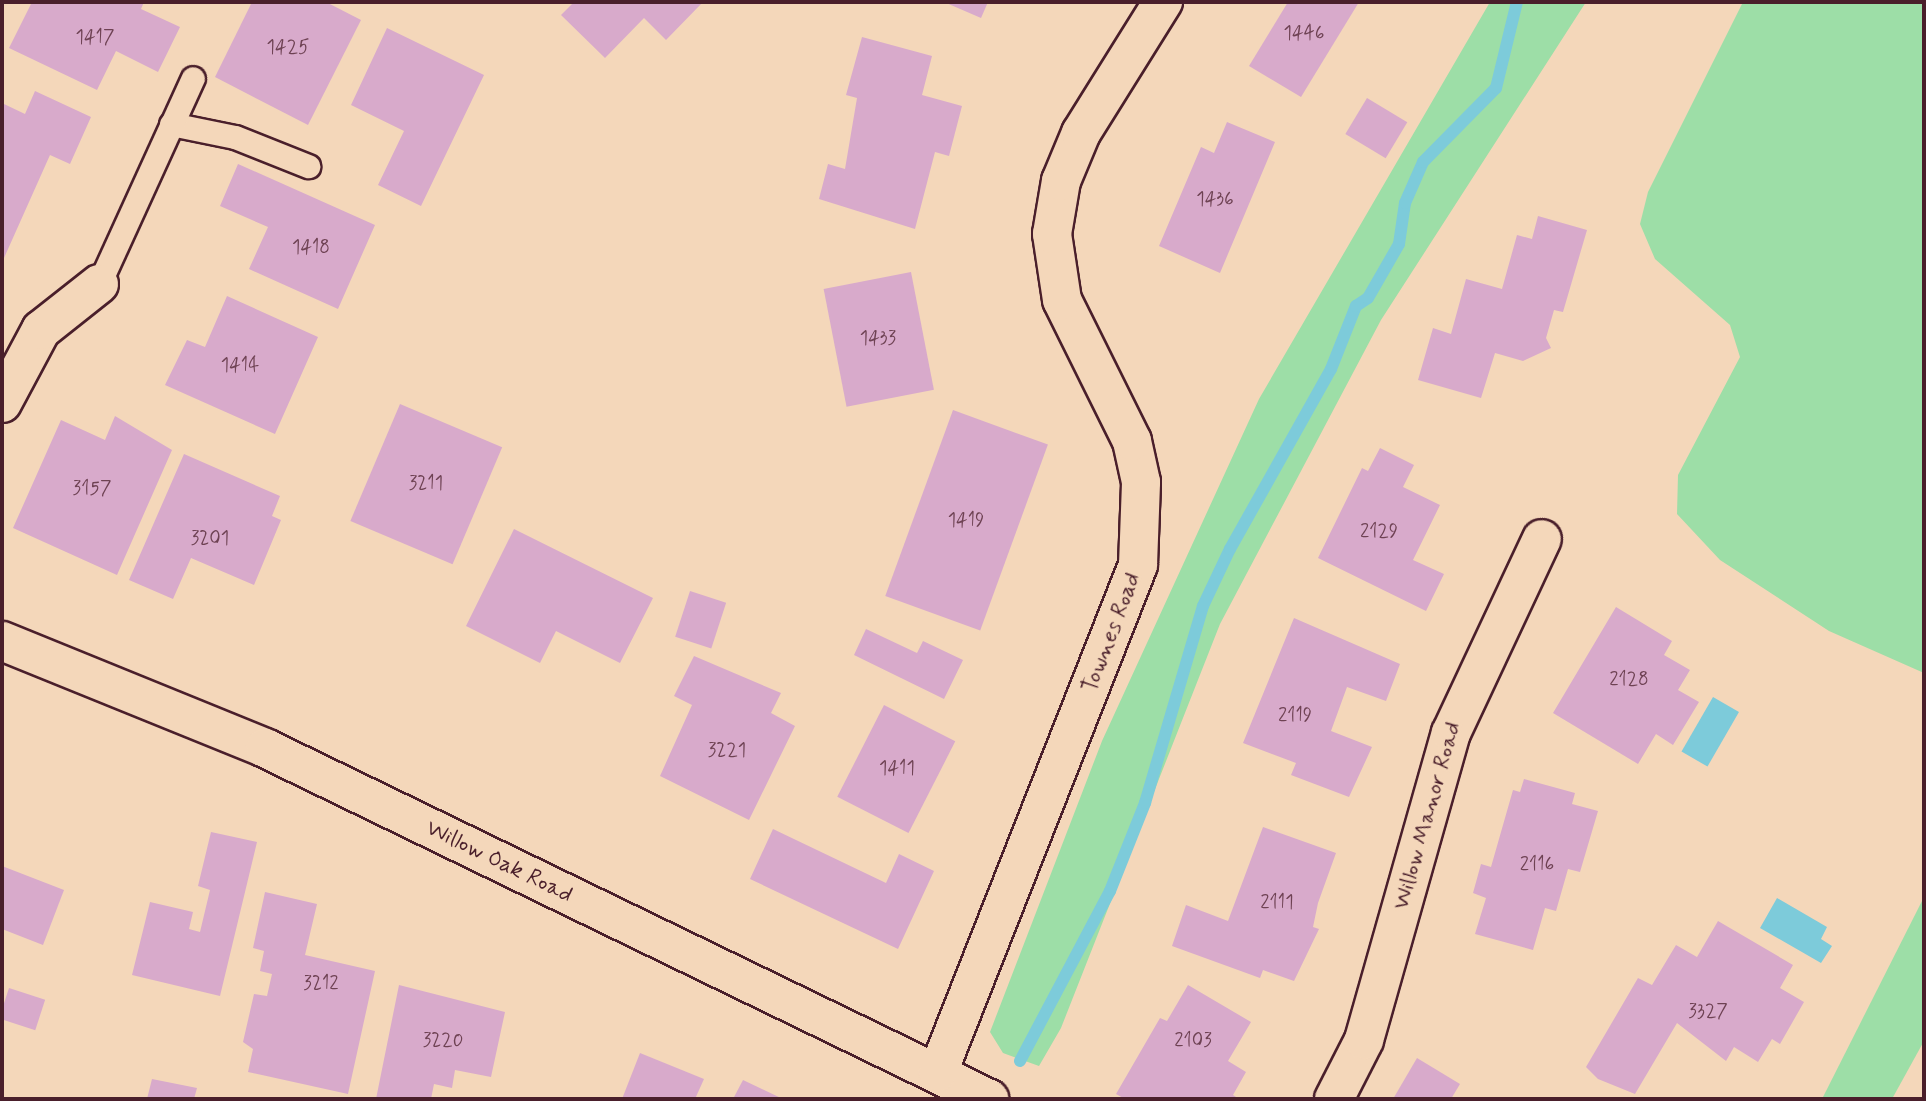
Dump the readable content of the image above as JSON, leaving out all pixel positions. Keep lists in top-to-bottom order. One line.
{"streets":{"street":["Townes Road","Willow Manor Road","Willow Oak Road"]},"crossings":[["Townes Road","Willow Oak Road"]],"house_numbers":["1446","1417","1425","1436","1418","1433","1414","3211","3157","1419","2129","3201","2128","2119","3221","1411","2116","2111","3212","3327","3220","2103"]}
